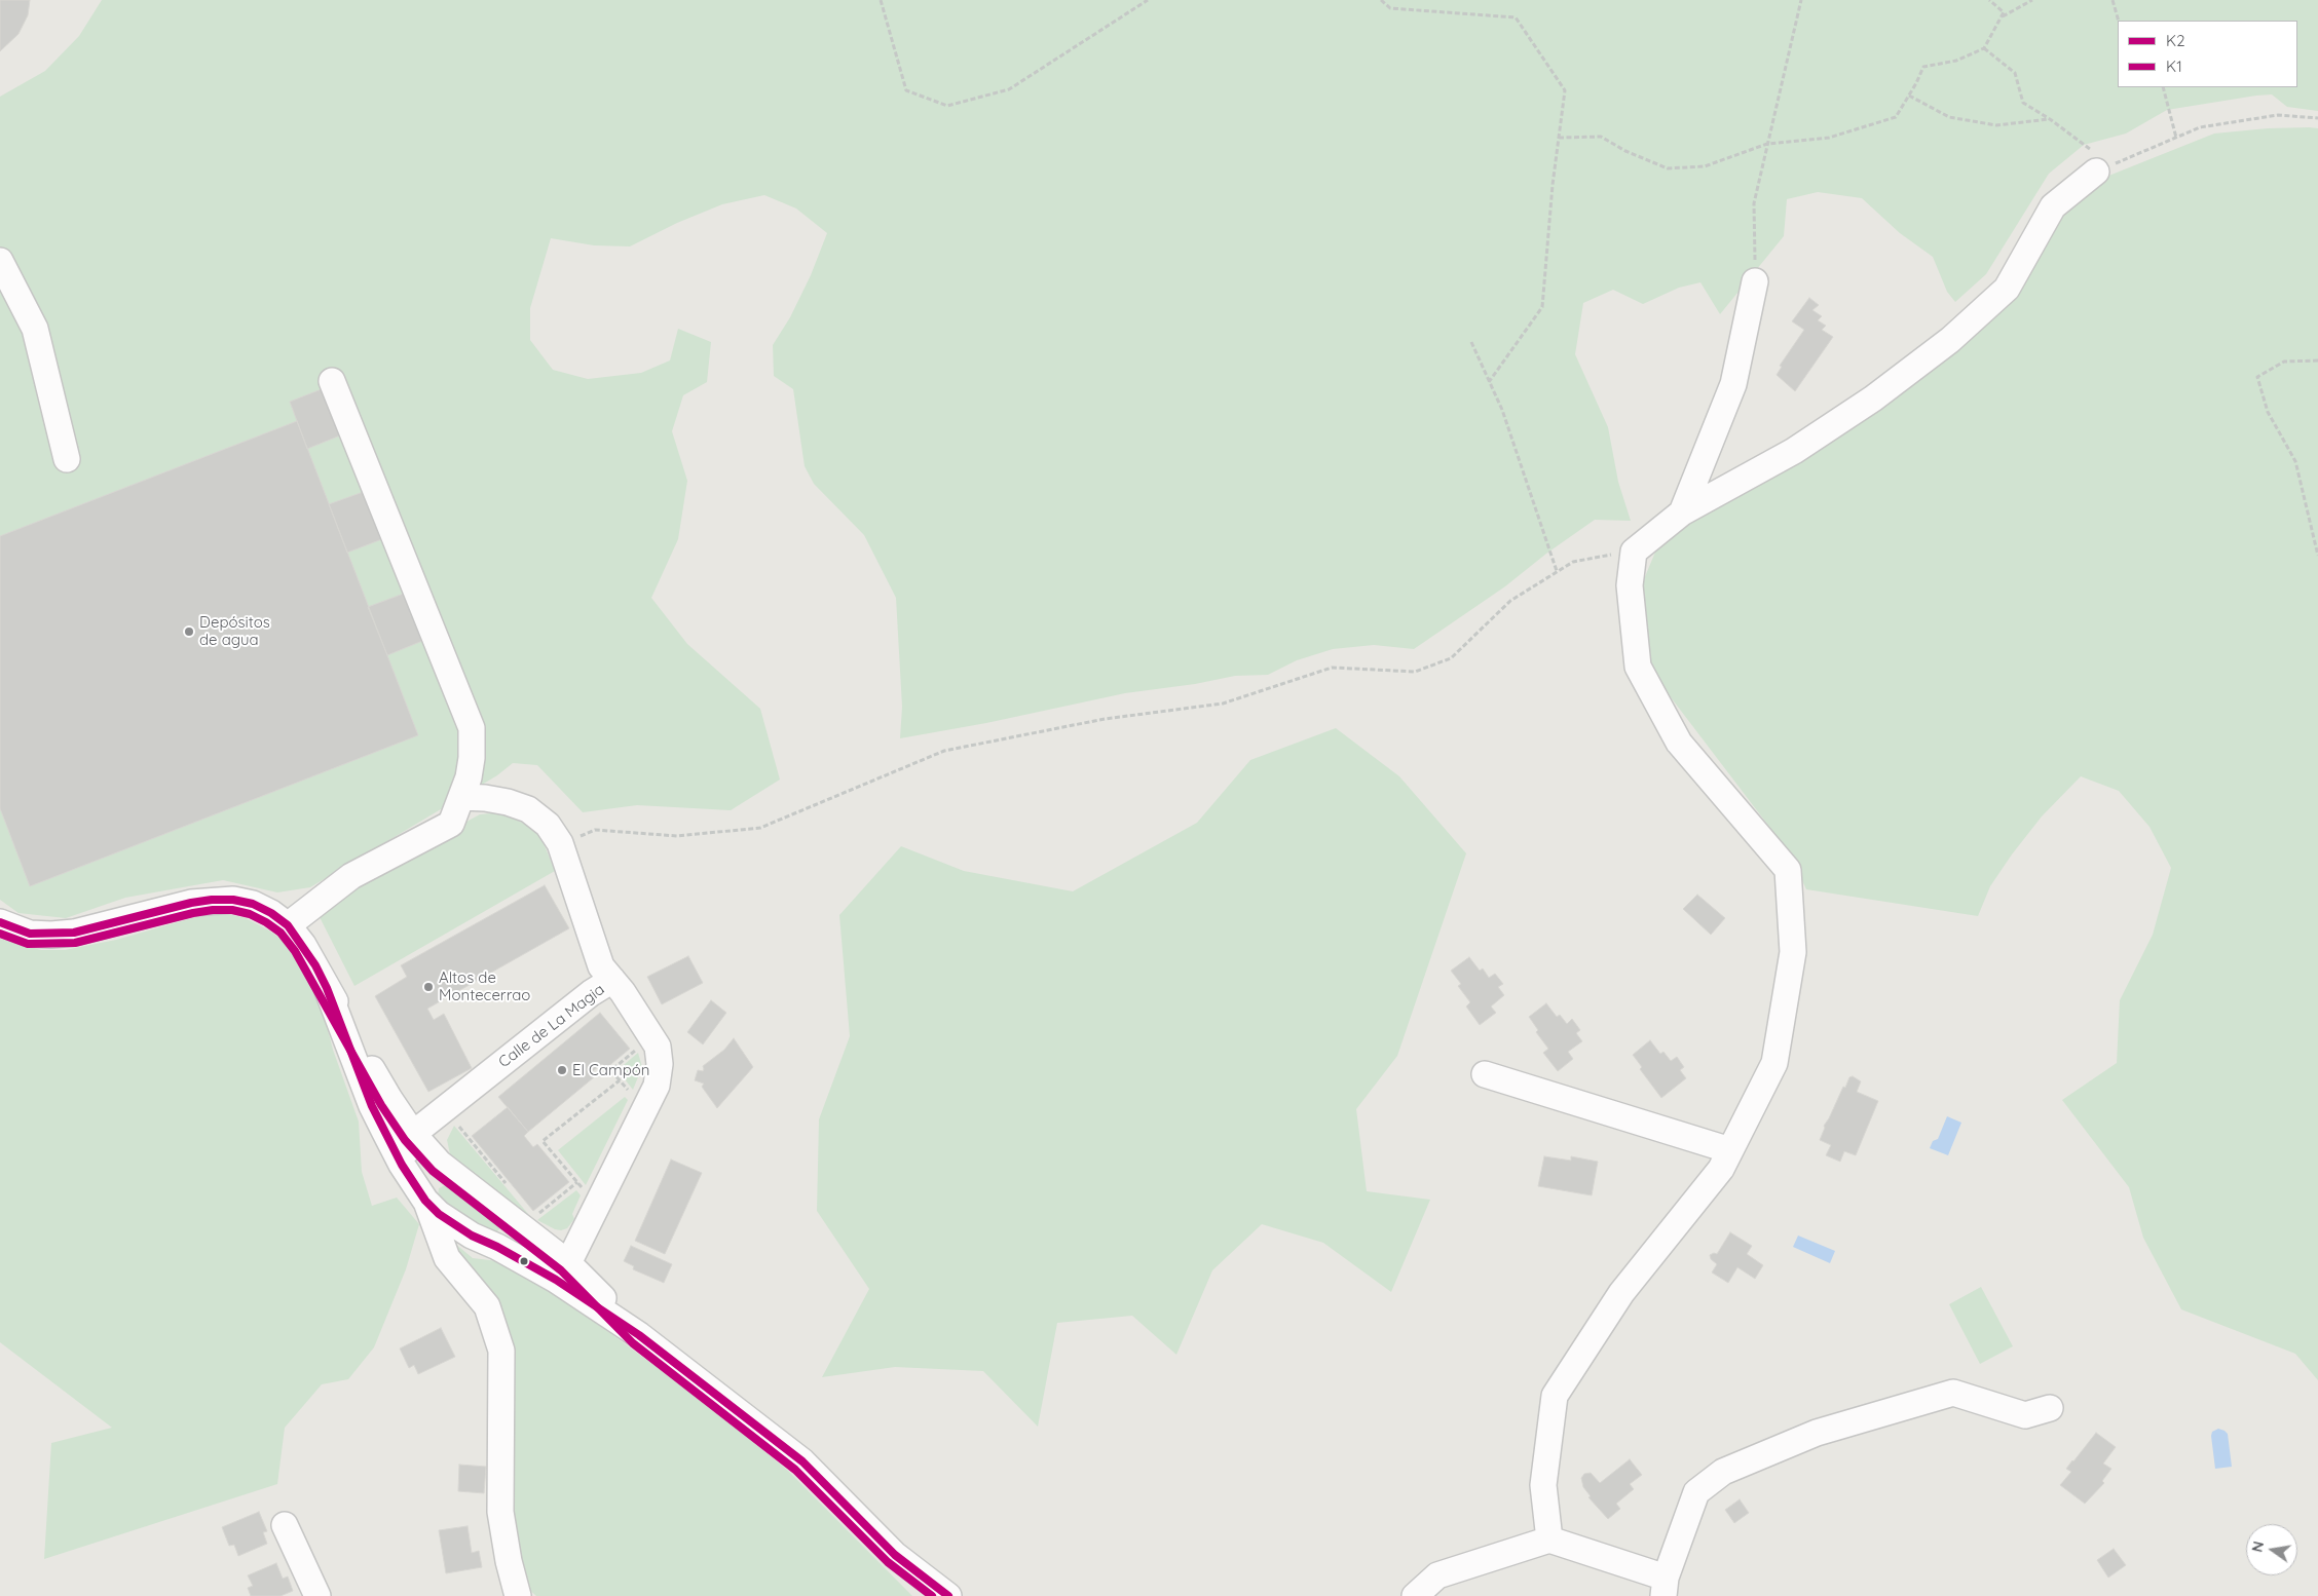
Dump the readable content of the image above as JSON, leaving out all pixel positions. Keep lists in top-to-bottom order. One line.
{"streets":{"street":["Calle de La Magia"]},"places":["Depósitos de agua","Altos de Montecerrao","El Campón"],"lines":["transit line K2","transit line K1"],"legend":["K2","K1"],"north":"left"}
